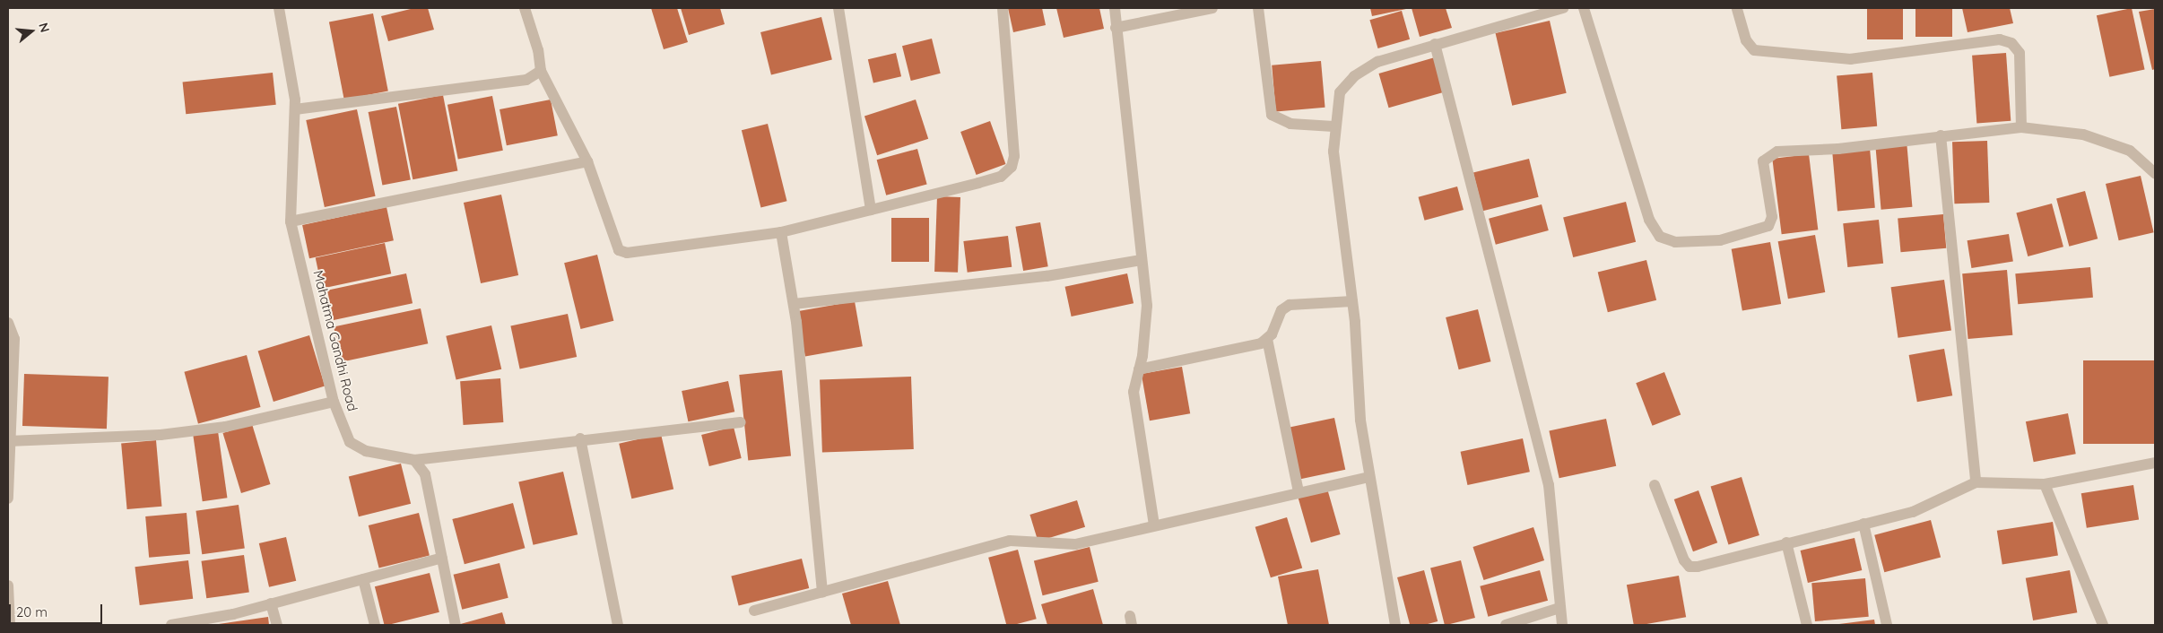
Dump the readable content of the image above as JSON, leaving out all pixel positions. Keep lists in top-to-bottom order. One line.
{"streets":{"street":["Mahatma Gandhi Road"]},"scale_bar":"20 m","north":"right"}
